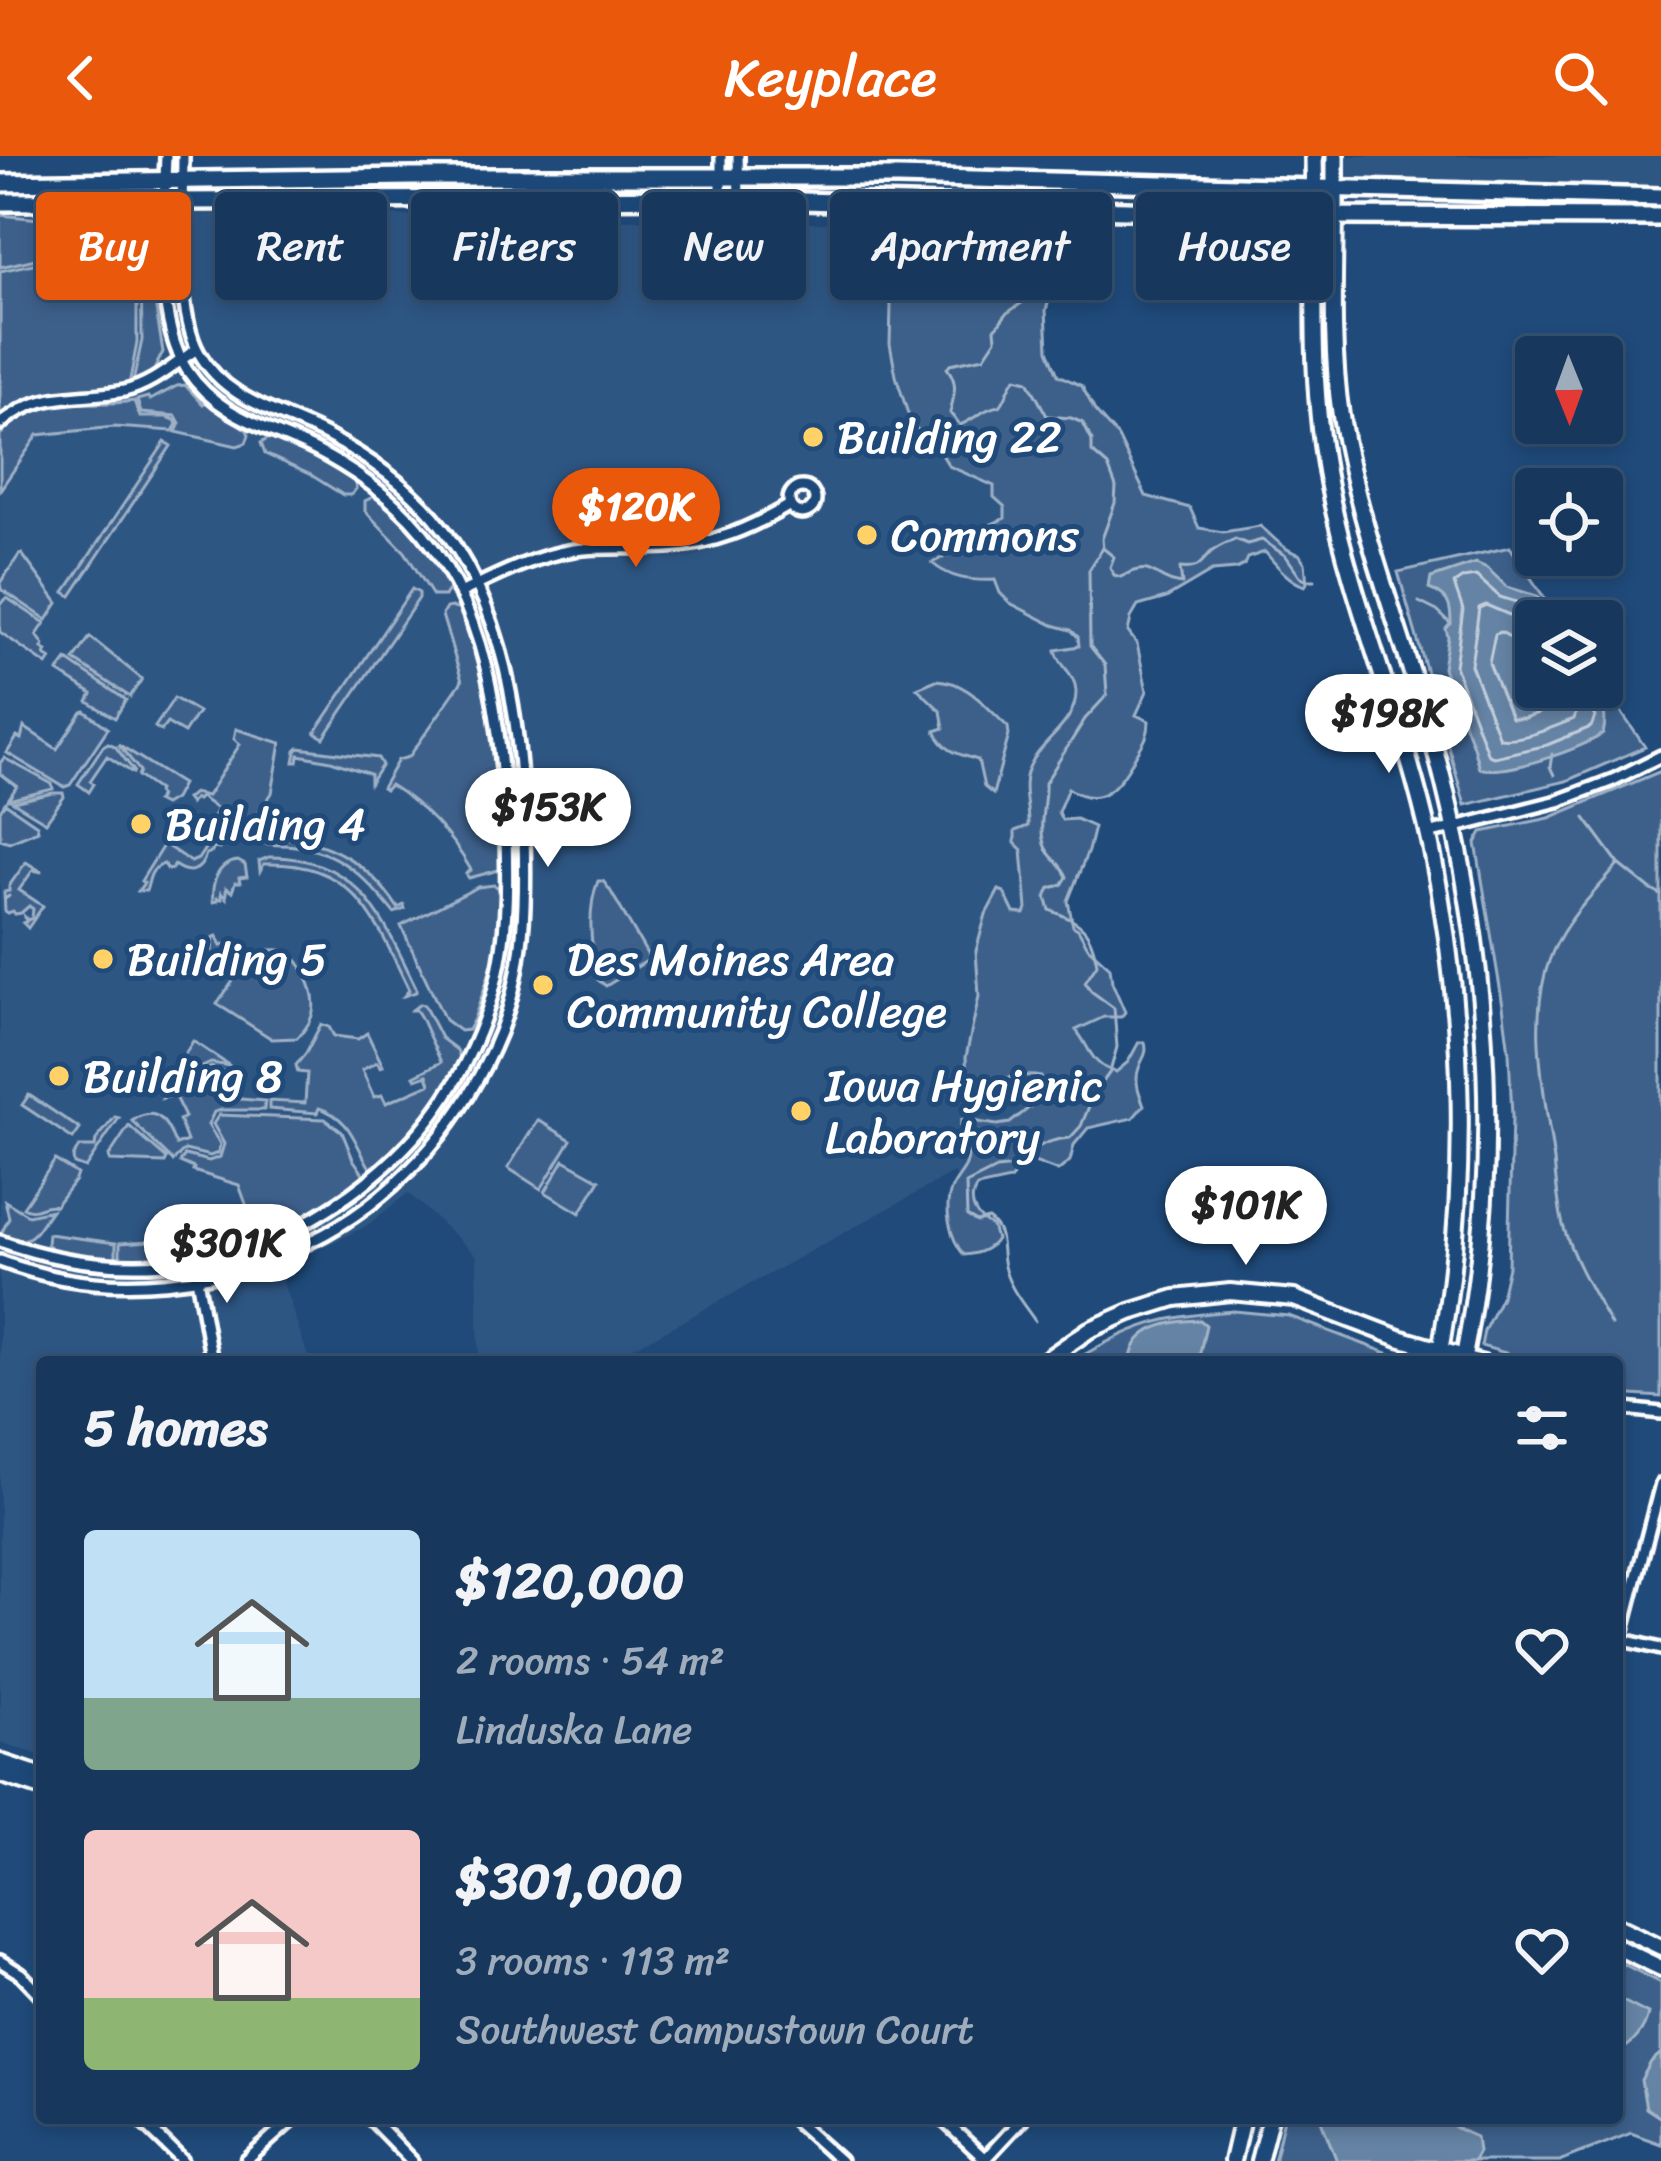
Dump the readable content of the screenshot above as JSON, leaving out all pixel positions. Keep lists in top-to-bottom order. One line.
{"places":["Building 22","Commons","Building 4","Building 5","Des Moines Area Community College","Building 8","Iowa Hygienic Laboratory"],"north":"bottom","page":{"header":"Keyplace","chip":["Buy","Rent","Filters","New","Apartment","House"],"price":["$120K","$198K","$153K","$101K","$301K"],"heading":"5 homes","list":[{"name":"$120,000","note":"2 rooms · 54 m² · Linduska Lane"},{"name":"$301,000","note":"3 rooms · 113 m² · Southwest Campustown Court"}]}}
